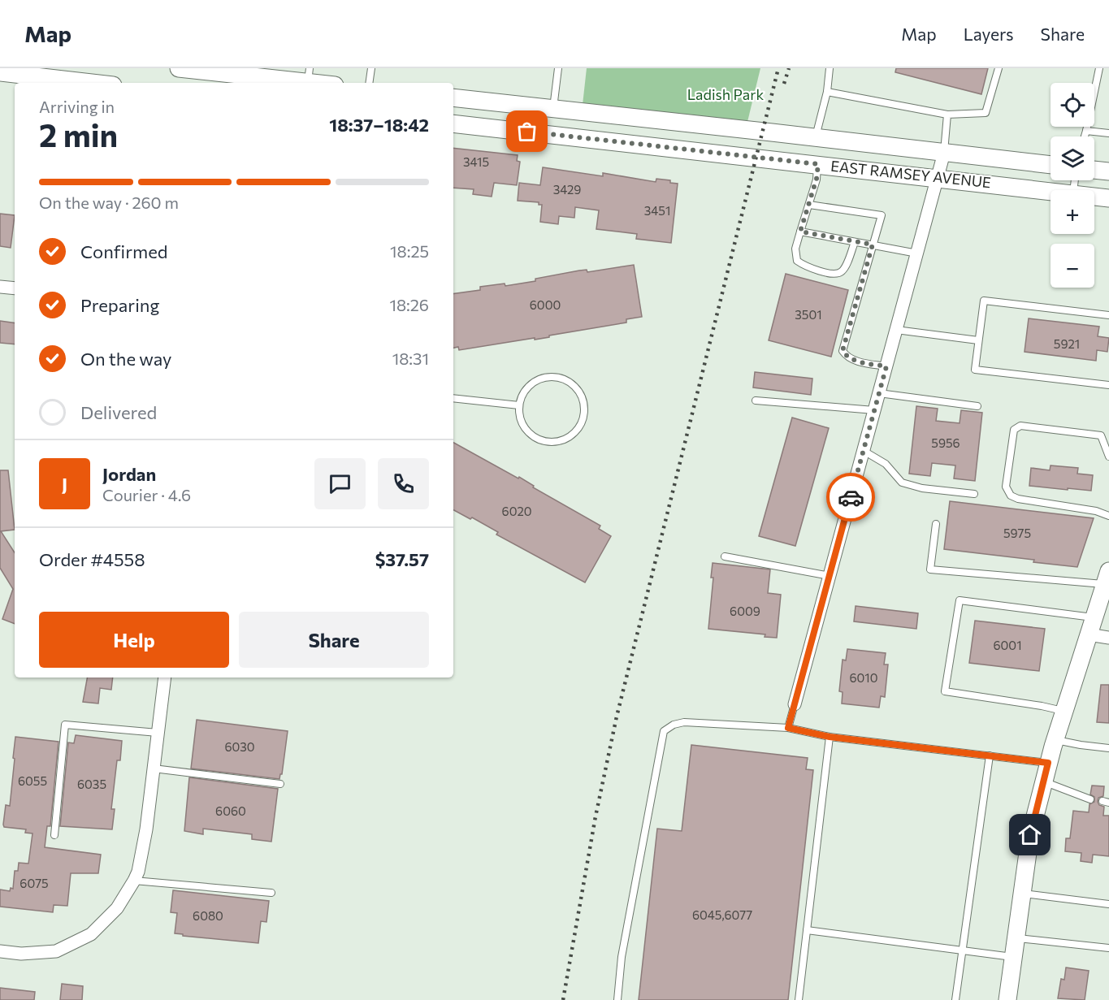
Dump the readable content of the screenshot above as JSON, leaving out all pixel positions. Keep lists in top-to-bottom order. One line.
{"streets":{"street":["EAST RAMSEY AVENUE"]},"parks":["Ladish Park"],"house_numbers":["3415","3429","3451","6000","3501","5921","5956","6020","5975","6009","6001","6010","6030","6055","6035","6060","6075","6045,6077","6080"],"page":{"header":"Map","nav":["Map","Layers","Share"],"map_buttons":["+","−"],"heading":["2 min","Arriving in","18:37–18:42"],"panel":["Jordan","Courier · 4.6","Order #4558","$37.57"],"bar":"On the way · 260 m","list":[["Confirmed","18:25"],["Preparing","18:26"],["On the way","18:31"],"Delivered"],"round":"J","buttons":["Help","Share"]}}
